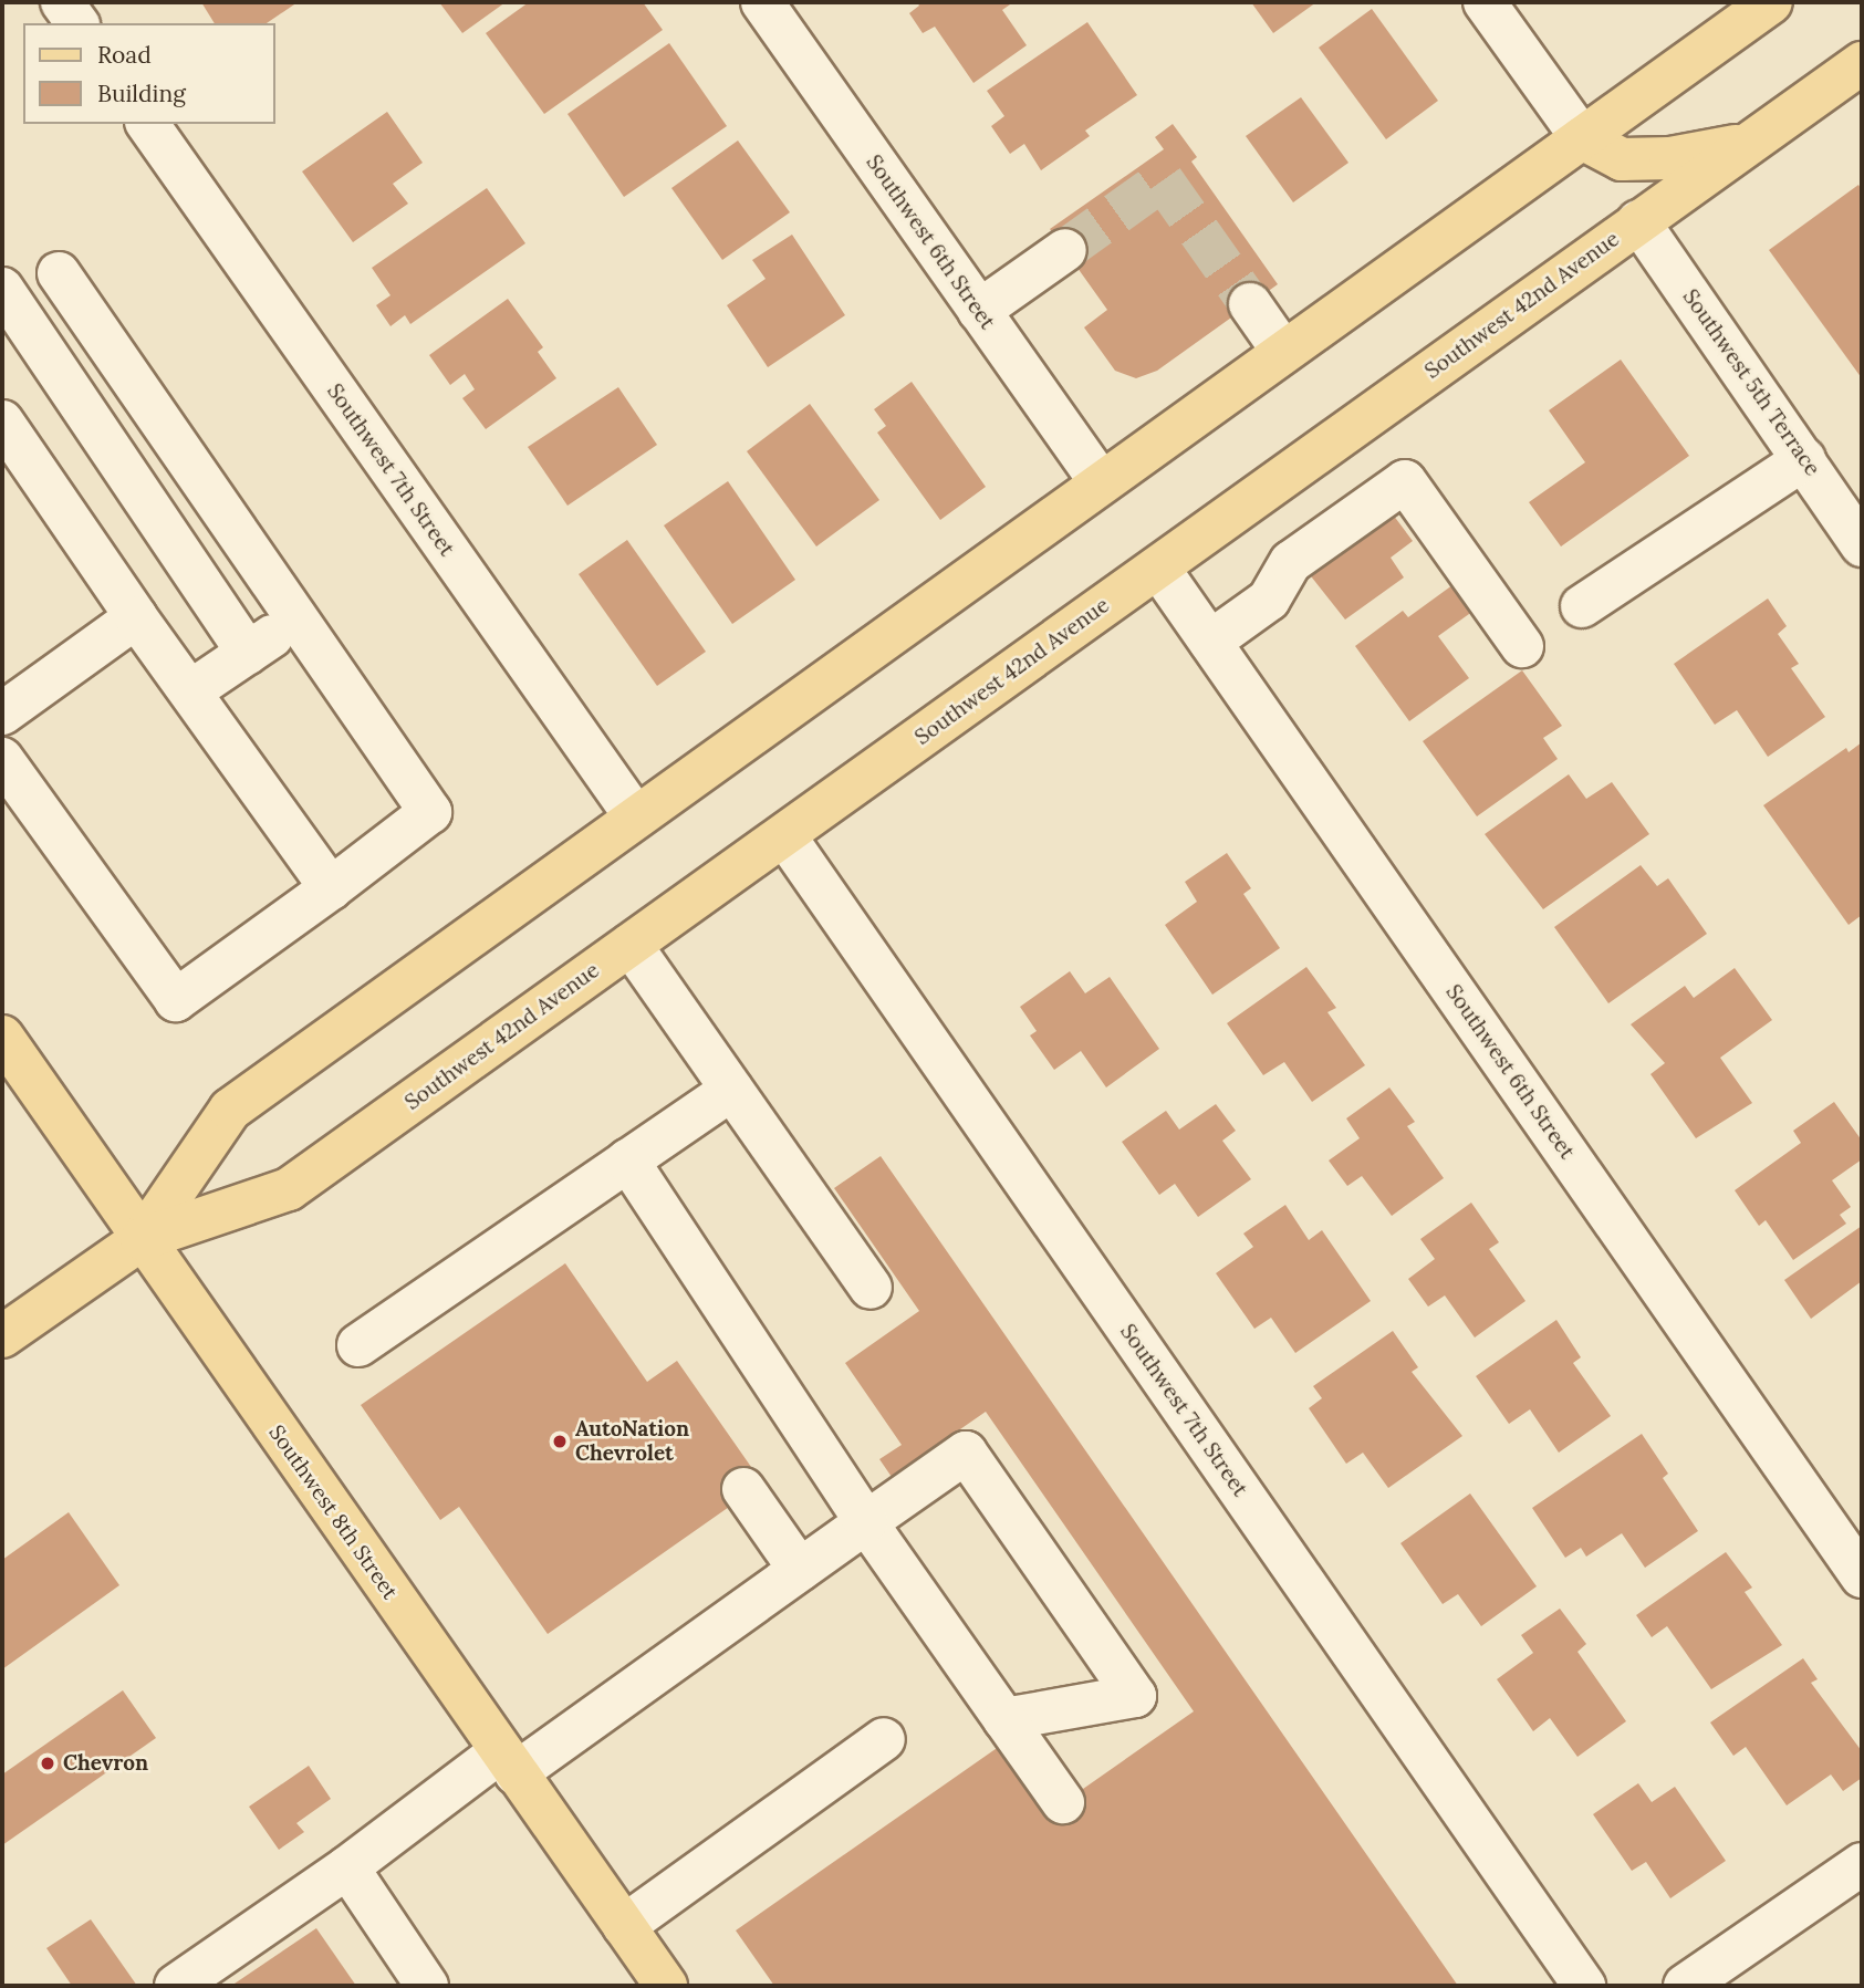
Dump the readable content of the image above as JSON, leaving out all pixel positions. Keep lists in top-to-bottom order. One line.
{"streets":{"main road":["Southwest 42nd Avenue","Southwest 8th Street"],"street":["Southwest 6th Street","Southwest 5th Terrace","Southwest 7th Street"]},"crossings":[["Southwest 6th Street","Southwest 42nd Avenue"],["Southwest 42nd Avenue","Southwest 5th Terrace"],["Southwest 42nd Avenue","Southwest 7th Street"],["Southwest 42nd Avenue","Southwest 8th Street"]],"places":["AutoNation Chevrolet","Chevron"],"legend":["Road","Building"]}
